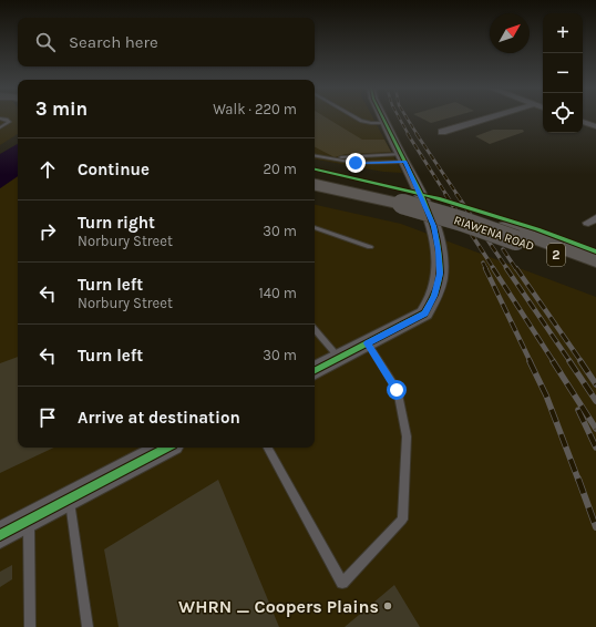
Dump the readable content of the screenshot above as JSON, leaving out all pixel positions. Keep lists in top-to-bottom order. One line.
{"streets":{"highway":["RIAWENA ROAD","2"]},"places":["WHRN _ Coopers Plains"],"north":"top right","page":{"map_buttons":["+","−"],"search":"Search here","heading":["3 min","Walk · 220 m"],"list":[["Continue","20 m"],["Turn right","Norbury Street","30 m"],["Turn left","Norbury Street","140 m"],["Turn left","30 m"],"Arrive at destination"]}}
